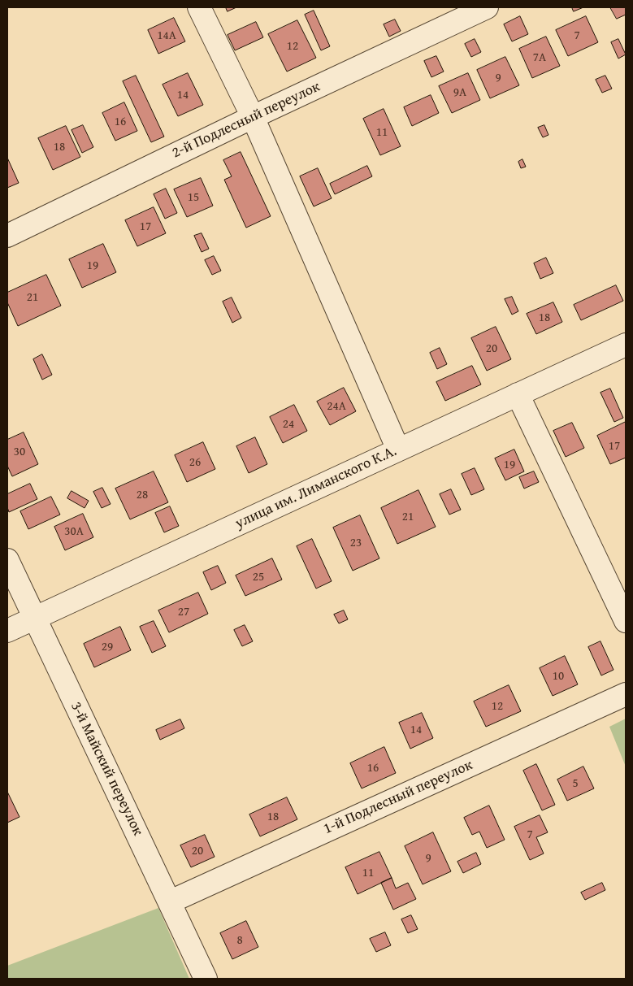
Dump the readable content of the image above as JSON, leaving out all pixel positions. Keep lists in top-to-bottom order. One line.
{"streets":{"street":["2-й Подлесный переулок","улица им. Лиманского К.А.","3-й Майский переулок","1-й Подлесный переулок"]},"crossings":[["улица им. Лиманского К.А.","3-й Майский переулок"],["3-й Майский переулок","1-й Подлесный переулок"]],"house_numbers":["14А","7","12","7А","9","9А","14","16","11","18","15","17","19","21","18","20","24А","24","17","30","26","19","28","21","30А","23","25","27","29","10","12","14","16","5","18","7","20","9","11","8"]}
